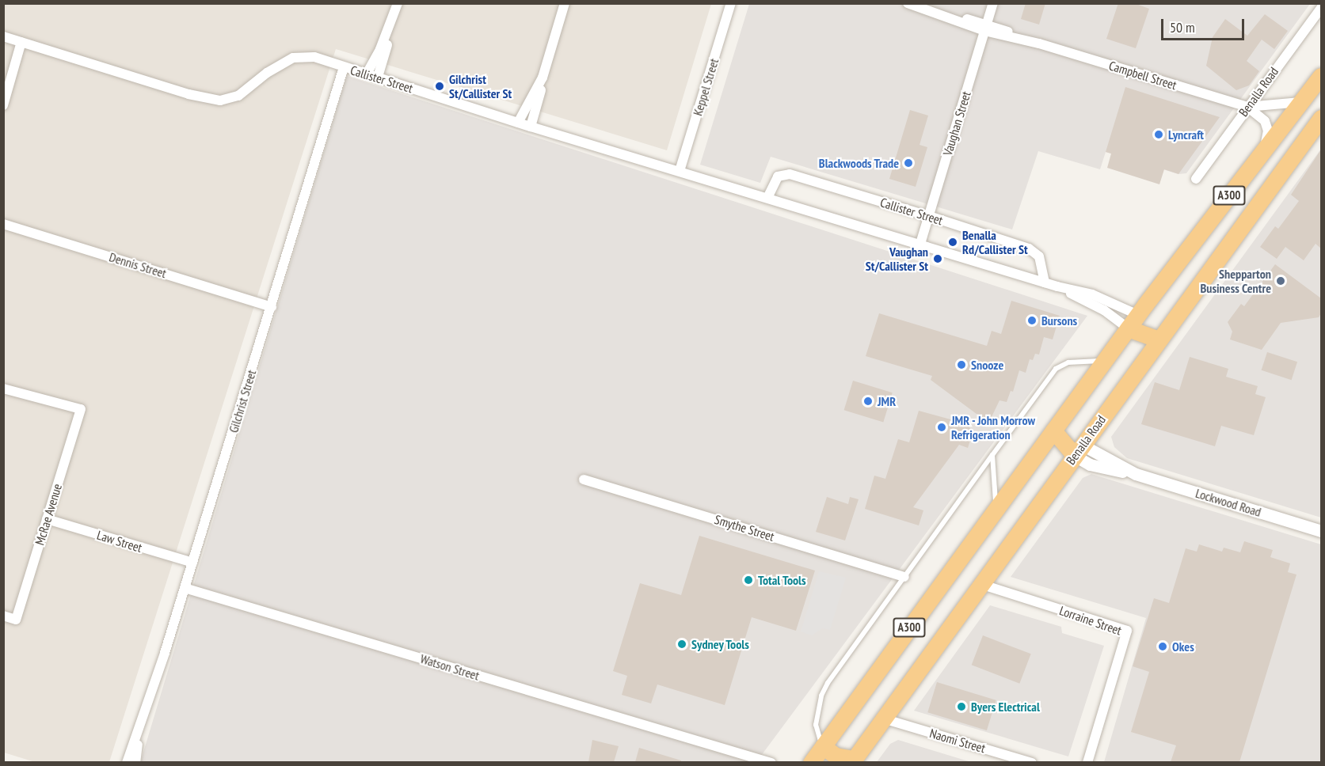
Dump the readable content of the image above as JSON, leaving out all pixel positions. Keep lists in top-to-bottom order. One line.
{"streets":{"highway":["Benalla Road","A300"],"street":["Campbell Street","Callister Street","Keppel Street","Vaughan Street","Dennis Street","Gilchrist Street","Lockwood Road","McRae Avenue","Smythe Street","Law Street","Lorraine Street","Watson Street","Naomi Street"]},"crossings":[["Campbell Street","Benalla Road"],["Campbell Street","Vaughan Street"],["Callister Street","Keppel Street"],["Callister Street","Vaughan Street"],["Callister Street","A300"],["Callister Street","Gilchrist Street"],["Benalla Road","Lockwood Road"],["Benalla Road","Lorraine Street"],["Benalla Road","Naomi Street"],["Dennis Street","Gilchrist Street"],["Gilchrist Street","Law Street"],["Gilchrist Street","Watson Street"],["McRae Avenue","Law Street"]],"places":["Gilchrist St/Callister St","Lyncraft","Blackwoods Trade","Benalla Rd/Callister St","Vaughan St/Callister St","Shepparton Business Centre","Bursons","Snooze","JMR","JMR - John Morrow Refrigeration","Total Tools","Sydney Tools","Okes","Byers Electrical"],"scale_bar":"50 m"}
